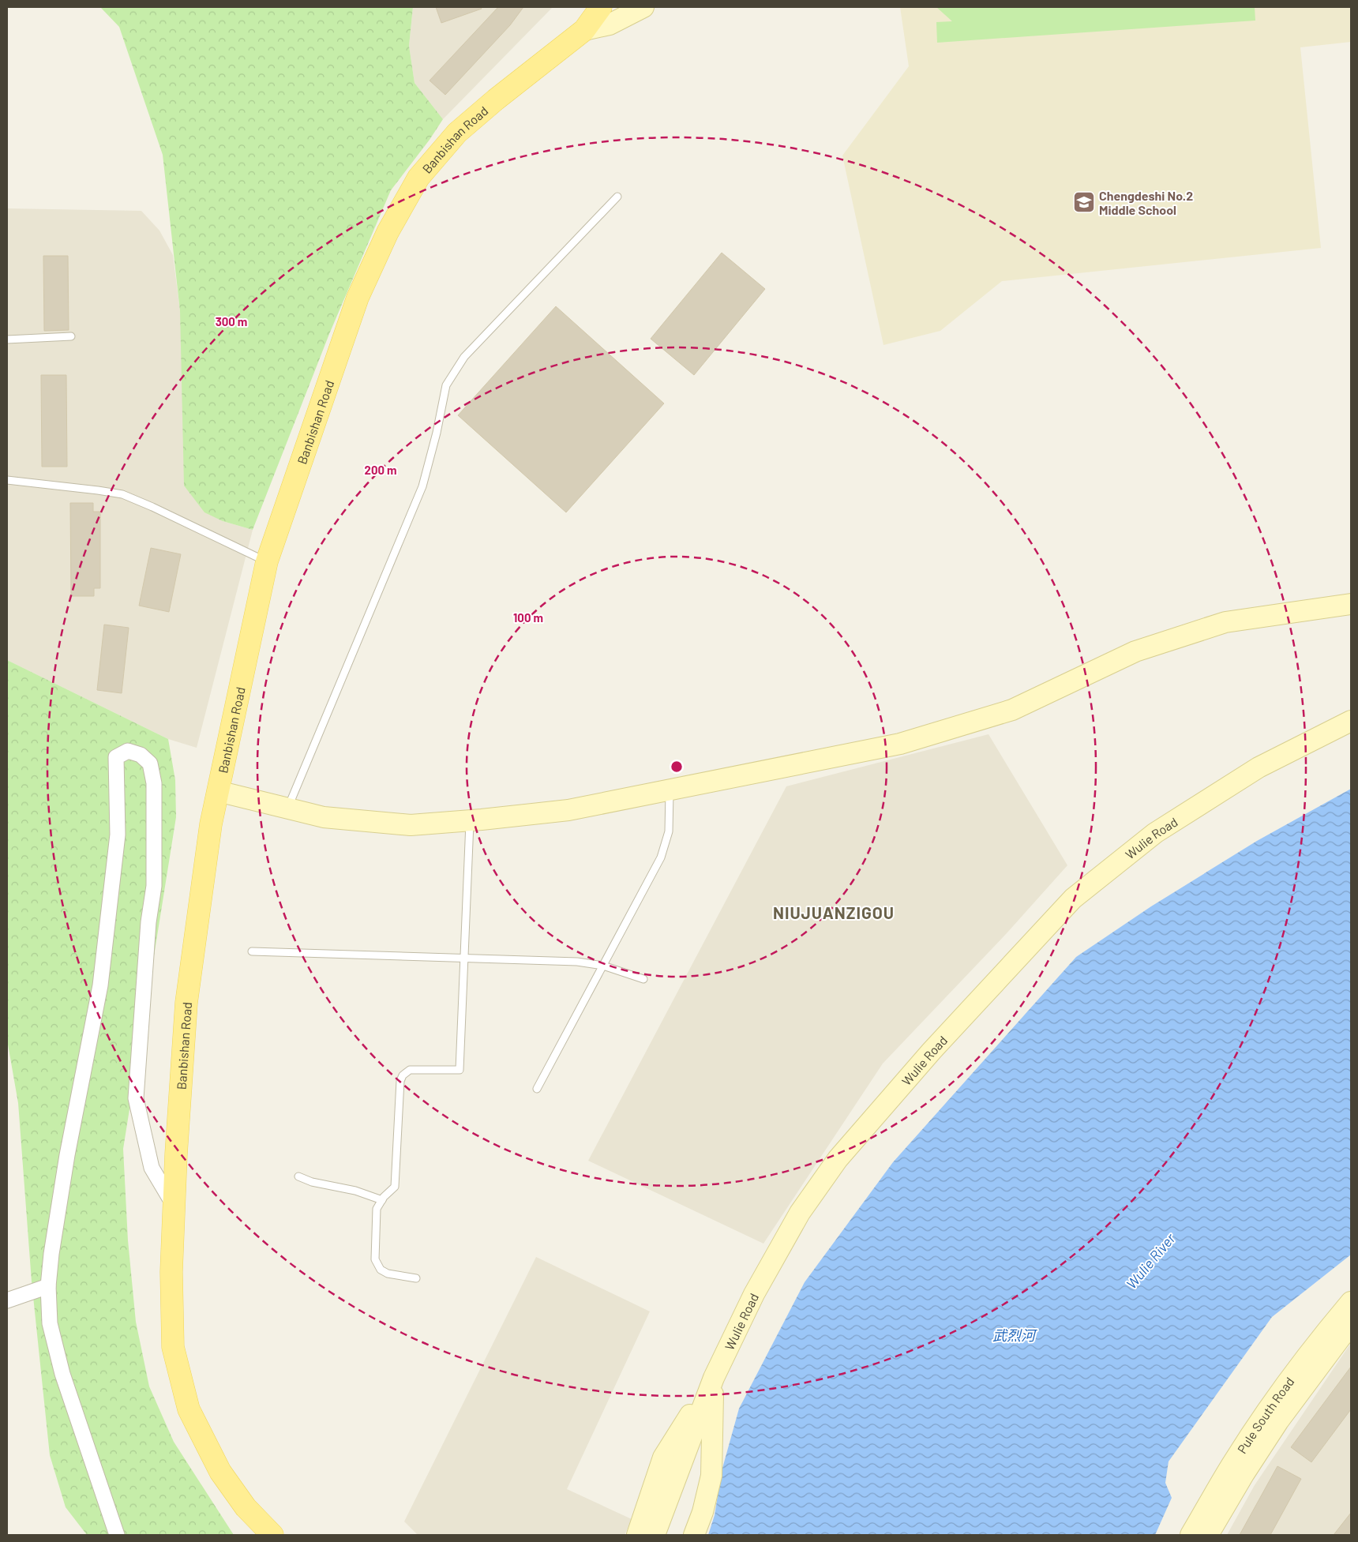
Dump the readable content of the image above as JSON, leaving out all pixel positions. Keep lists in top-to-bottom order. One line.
{"streets":{"main road":["Banbishan Road","Wulie Road","Pule South Road"]},"districts":["NIUJUANZIGOU"],"water":["Wulie River","武烈河"],"places":{"school or university":["Chengdeshi No.2 Middle School"]},"rings":["300 m","200 m","100 m"]}
